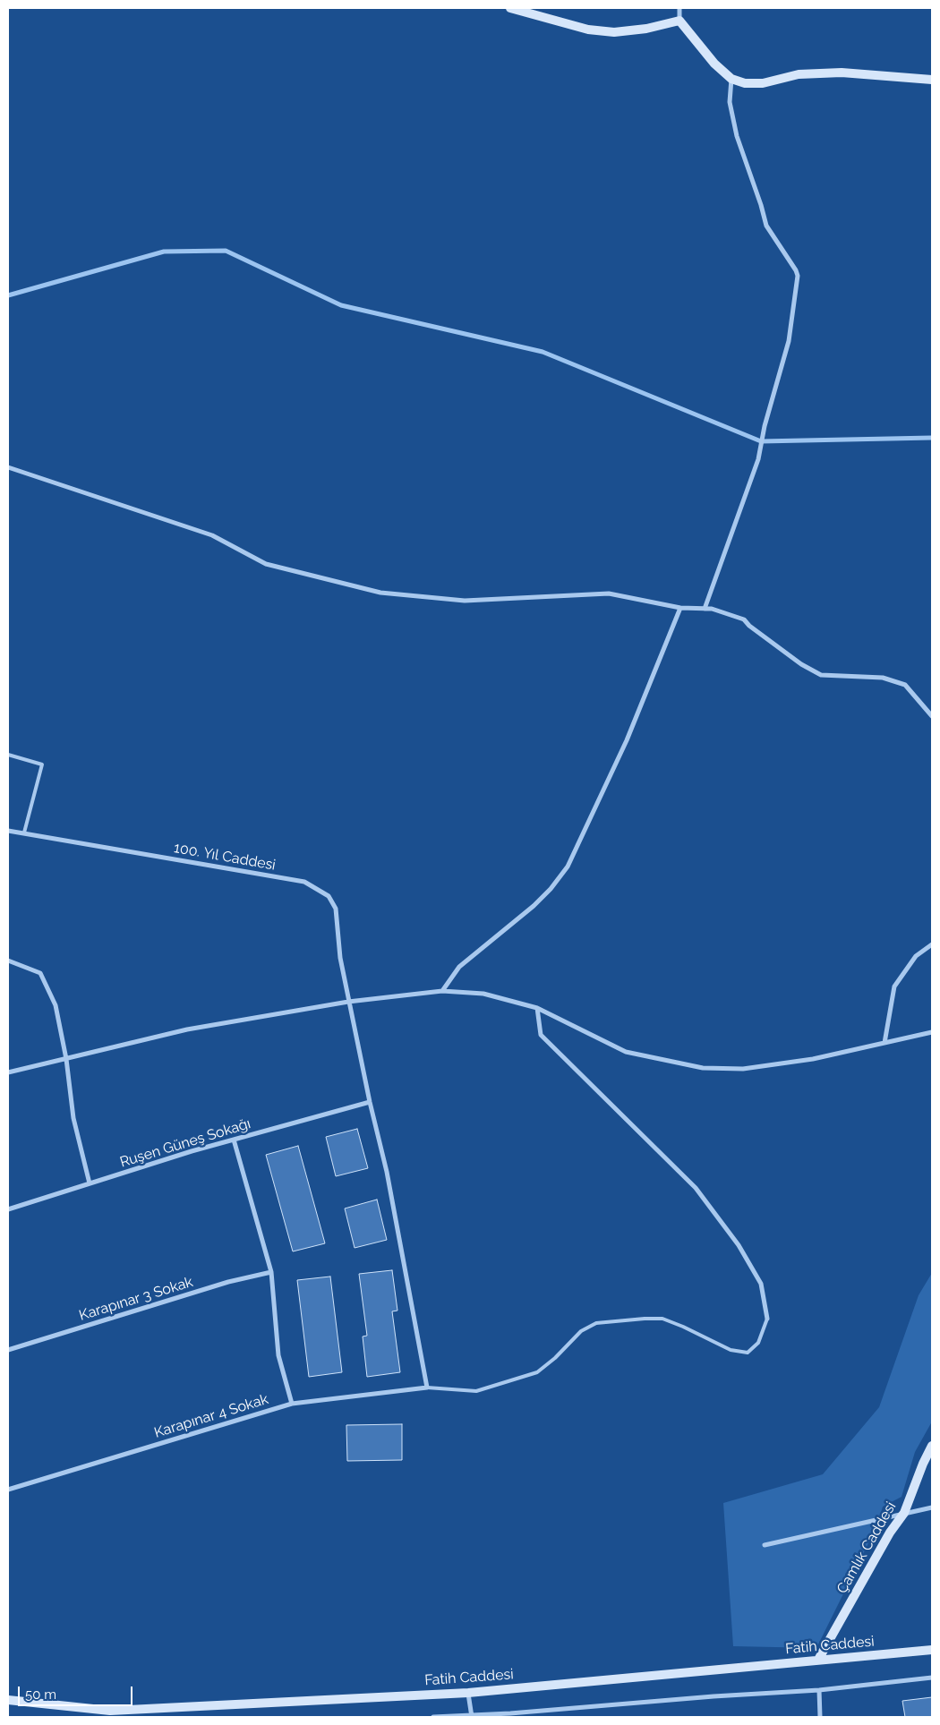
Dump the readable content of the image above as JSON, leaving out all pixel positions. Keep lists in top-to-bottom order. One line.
{"streets":{"main road":["Çamlık Caddesi","Fatih Caddesi"],"street":["100. Yıl Caddesi","Ruşen Güneş Sokağı","Karapınar 3 Sokak","Karapınar 4 Sokak"]},"crossings":[["100. Yıl Caddesi","Ruşen Güneş Sokağı"],["100. Yıl Caddesi","Karapınar 4 Sokak"],["Çamlık Caddesi","Fatih Caddesi"]],"scale_bar":"50 m"}
